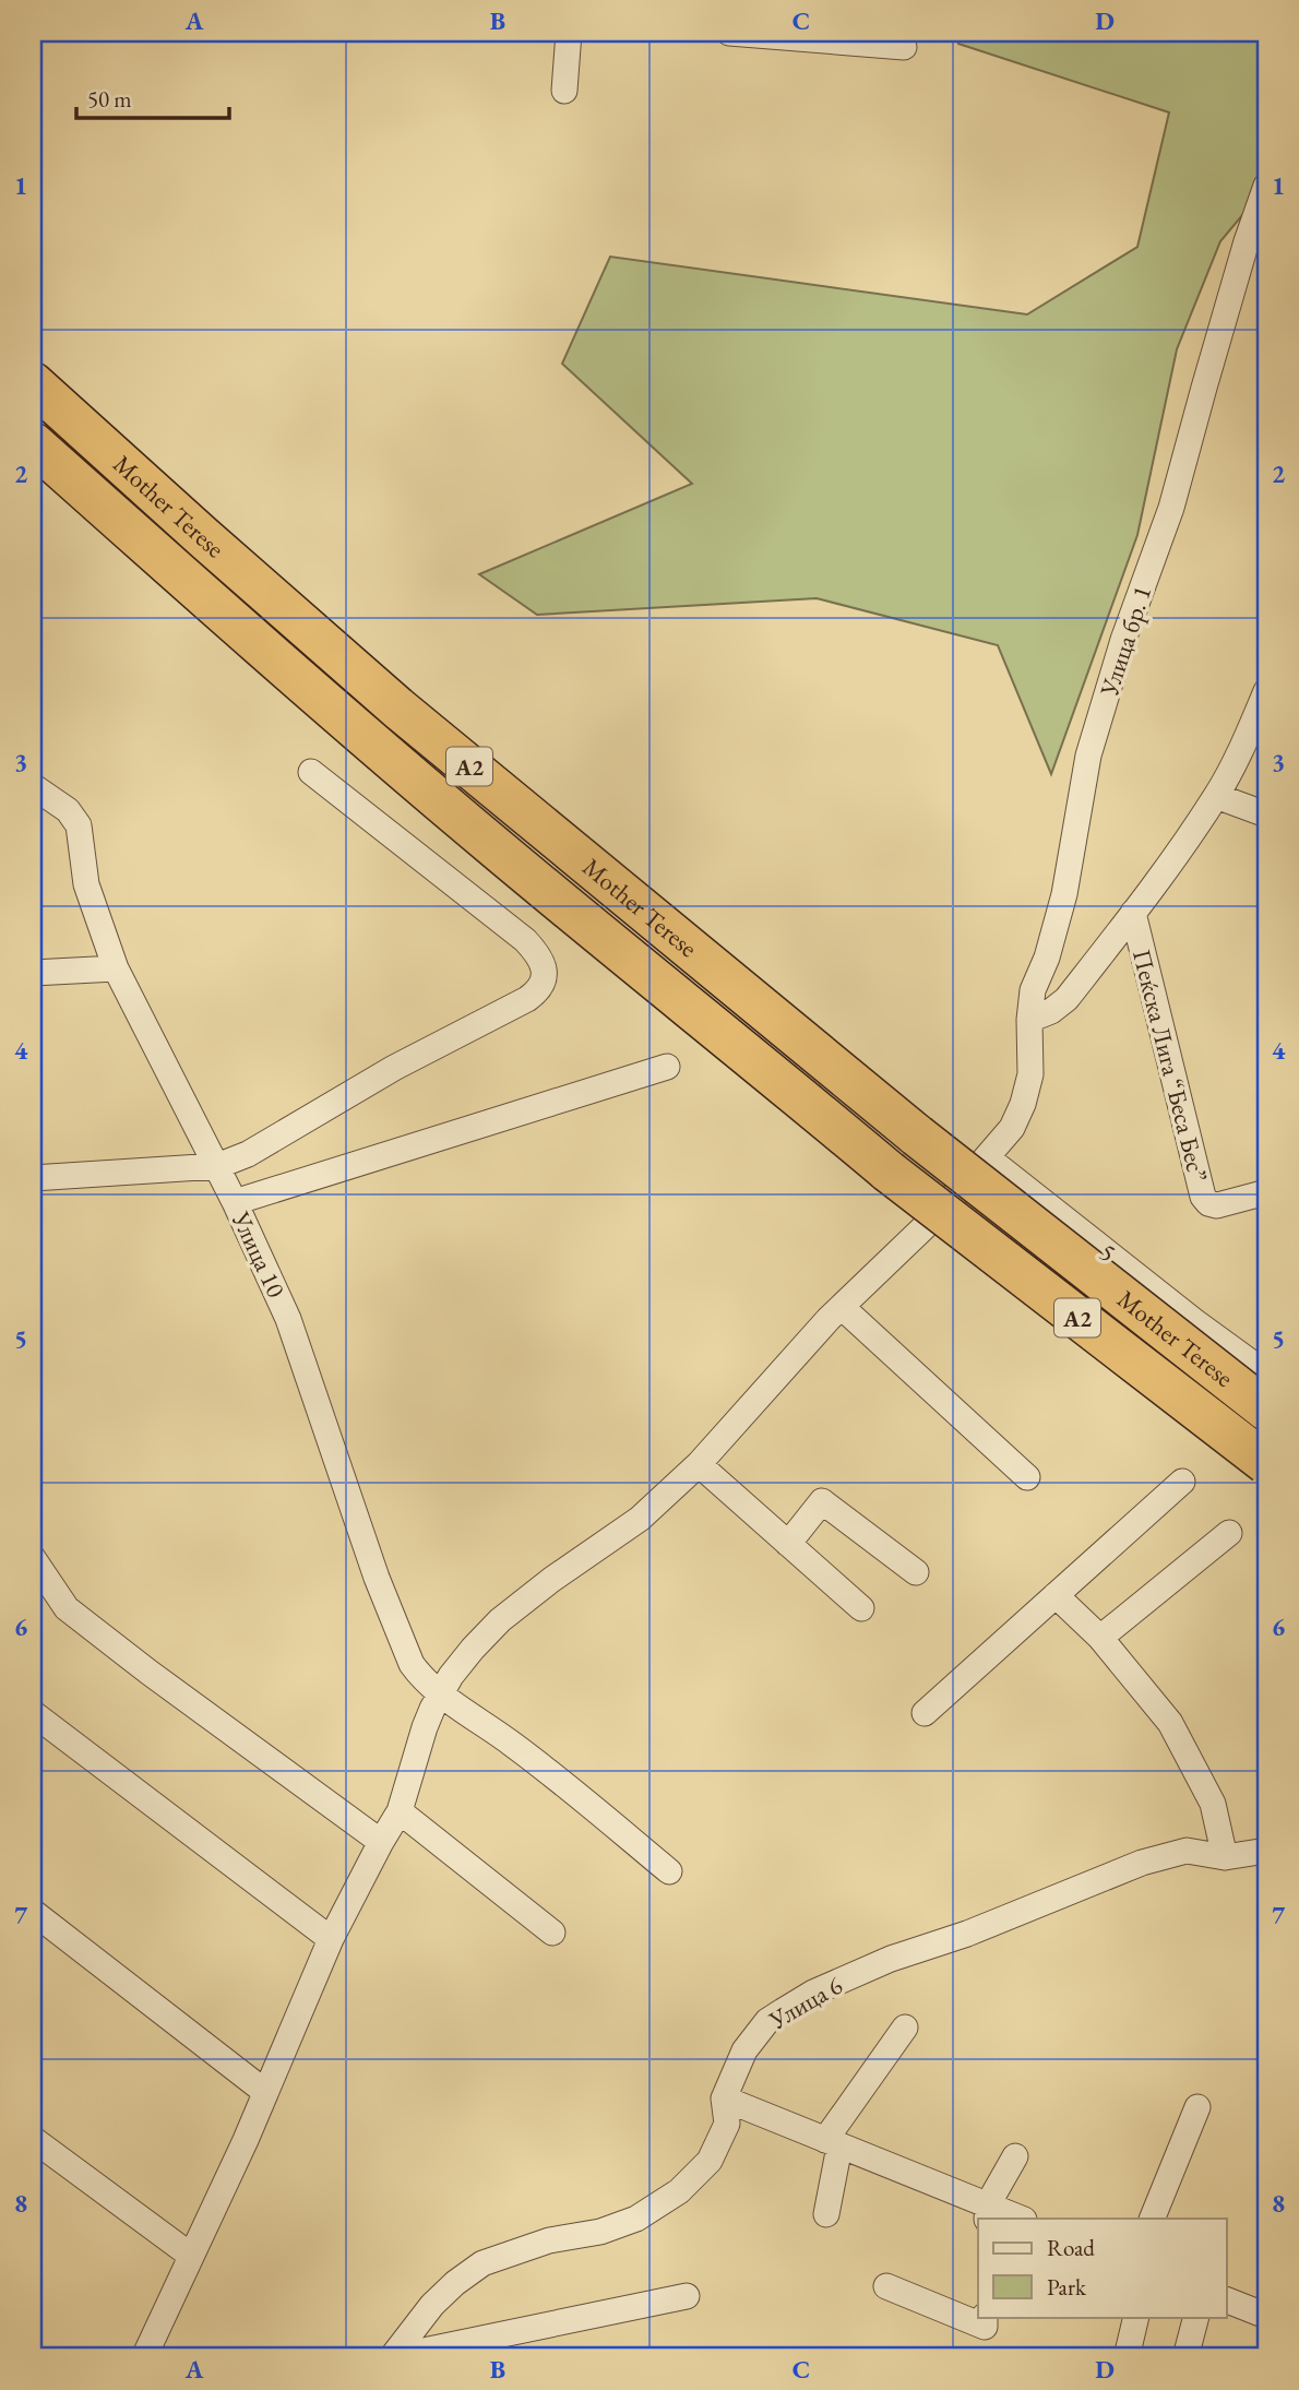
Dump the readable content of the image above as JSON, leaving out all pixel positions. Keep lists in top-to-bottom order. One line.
{"streets":{"highway":["Mother Terese","A2"],"street":["Улица бр. 1","Пеќска Лига “Беса Бес”","5","Улица 10","Улица 6"]},"crossings":[["Улица бр. 1","Пеќска Лига “Беса Бес”"],["Улица бр. 1","5"],["Улица бр. 1","Улица 10"]],"legend":["Road","Park"],"scale_bar":"50 m","grid":{"columns":["A","B","C","D"],"rows":["1","2","3","4","5","6","7","8"]}}
